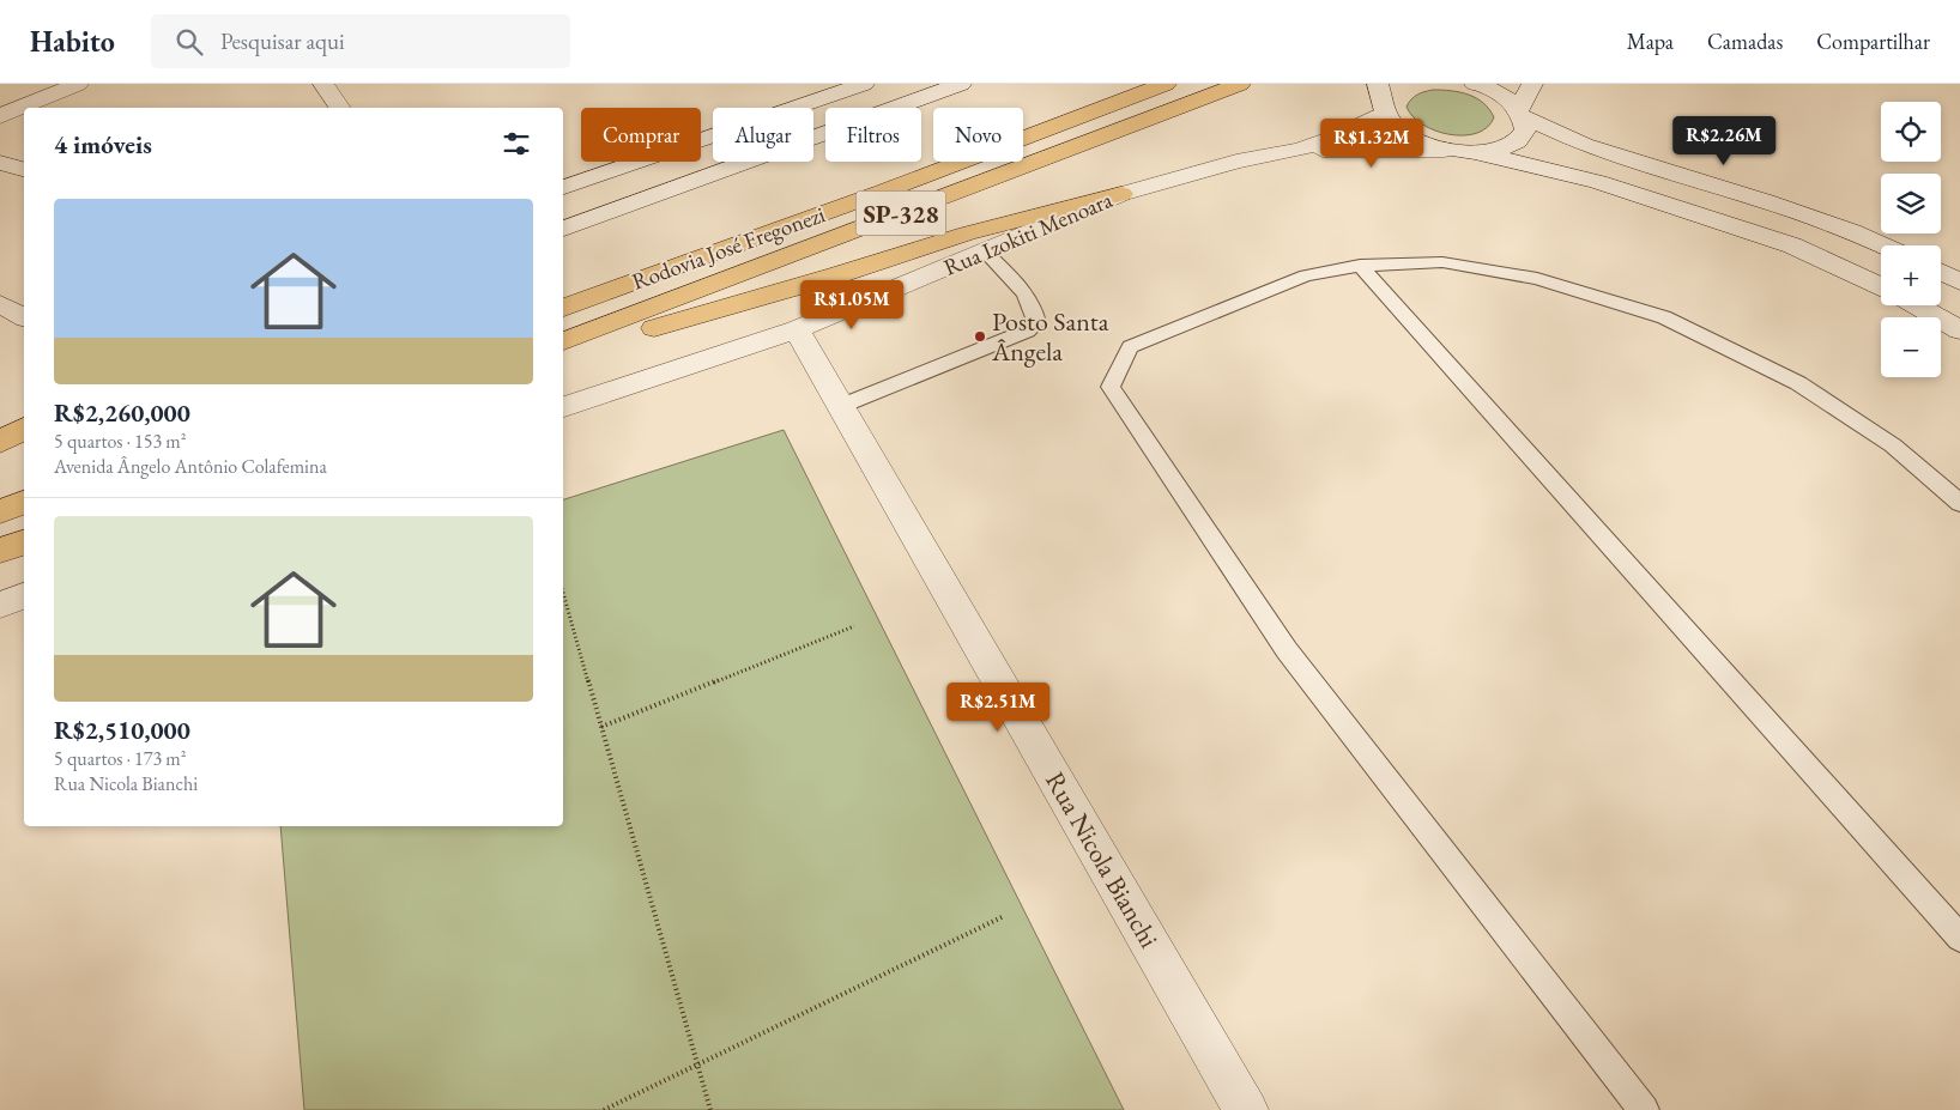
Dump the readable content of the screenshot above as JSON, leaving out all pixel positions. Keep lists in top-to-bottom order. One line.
{"streets":{"highway":["SP-328","Rodovia José Fregonezi"],"street":["Rua Izokiti Menoara","Rua Nicola Bianchi"]},"crossings":[["Rua Izokiti Menoara","Rua Nicola Bianchi"]],"places":["Posto Santa Ângela"],"page":{"header":"Habito","search":"Pesquisar aqui","nav":["Mapa","Camadas","Compartilhar"],"map_buttons":["+","−"],"chip":["Comprar","Alugar","Filtros","Novo"],"heading":"4 imóveis","price":["R$2.26M","R$1.32M","R$1.05M","R$2.51M"],"list":[{"name":"R$2,260,000","note":"5 quartos · 153 m² · Avenida Ângelo Antônio Colafemina"},{"name":"R$2,510,000","note":"5 quartos · 173 m² · Rua Nicola Bianchi"}]}}
